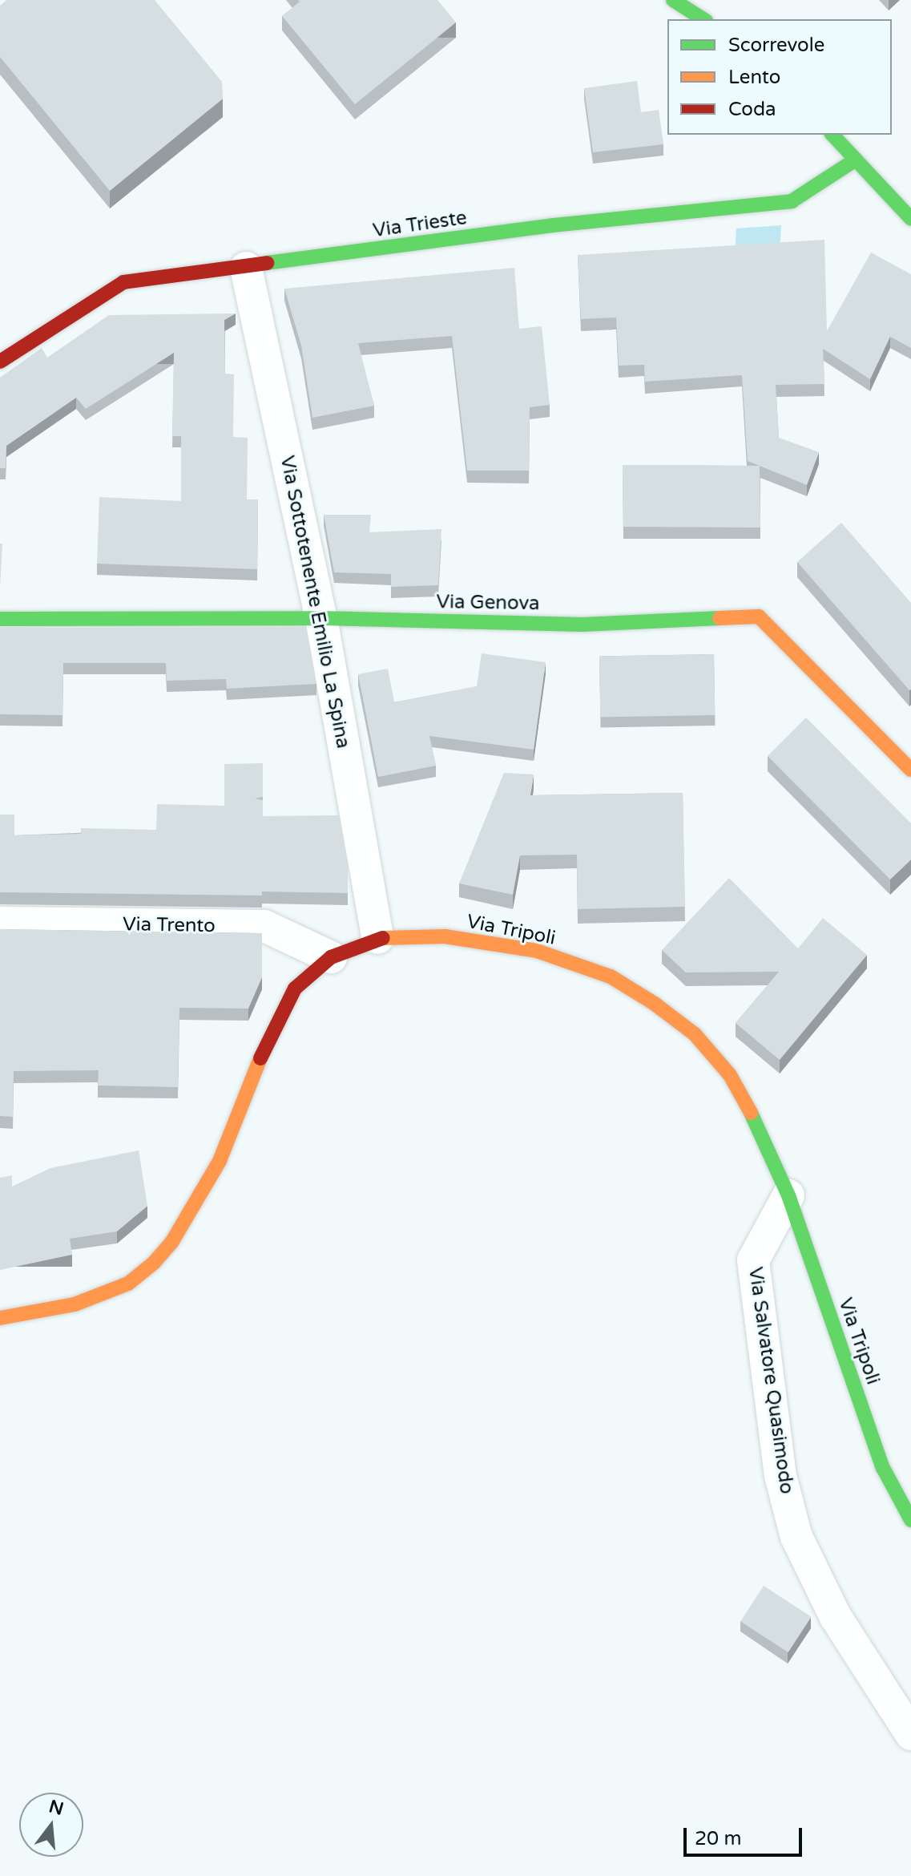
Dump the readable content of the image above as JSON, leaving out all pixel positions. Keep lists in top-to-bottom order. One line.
{"streets":{"street":["Via Trieste","Via Sottotenente Emilio La Spina","Via Genova","Via Trento","Via Tripoli","Via Salvatore Quasimodo"]},"crossings":[["Via Trieste","Via Sottotenente Emilio La Spina"],["Via Sottotenente Emilio La Spina","Via Genova"],["Via Sottotenente Emilio La Spina","Via Tripoli"],["Via Trento","Via Tripoli"],["Via Tripoli","Via Salvatore Quasimodo"]],"legend":["Scorrevole","Lento","Coda"],"scale_bar":"20 m","north":"top"}
